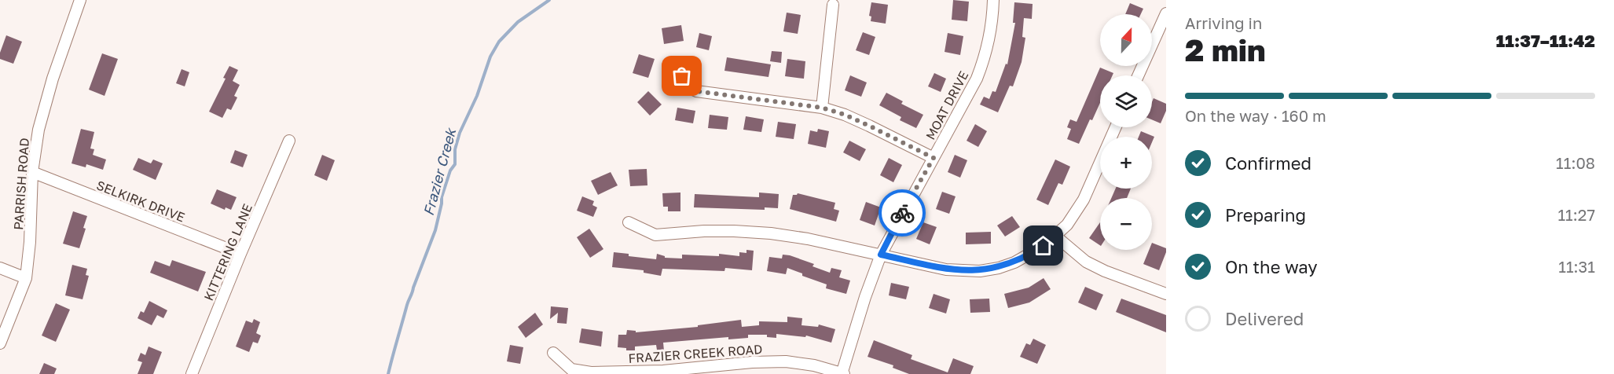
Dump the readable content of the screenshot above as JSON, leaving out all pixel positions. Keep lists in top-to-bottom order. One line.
{"streets":{"street":["MOAT DRIVE","PARRISH ROAD","SELKIRK DRIVE","KITTERING LANE","FRAZIER CREEK ROAD"]},"crossings":[["MOAT DRIVE","FRAZIER CREEK ROAD"],["PARRISH ROAD","SELKIRK DRIVE"],["SELKIRK DRIVE","KITTERING LANE"]],"water":["Frazier Creek"],"north":"top","page":{"heading":["2 min","Arriving in","11:37–11:42"],"map_buttons":["+","−"],"bar":"On the way · 160 m","list":[["Confirmed","11:08"],["Preparing","11:27"],["On the way","11:31"],"Delivered"]}}
